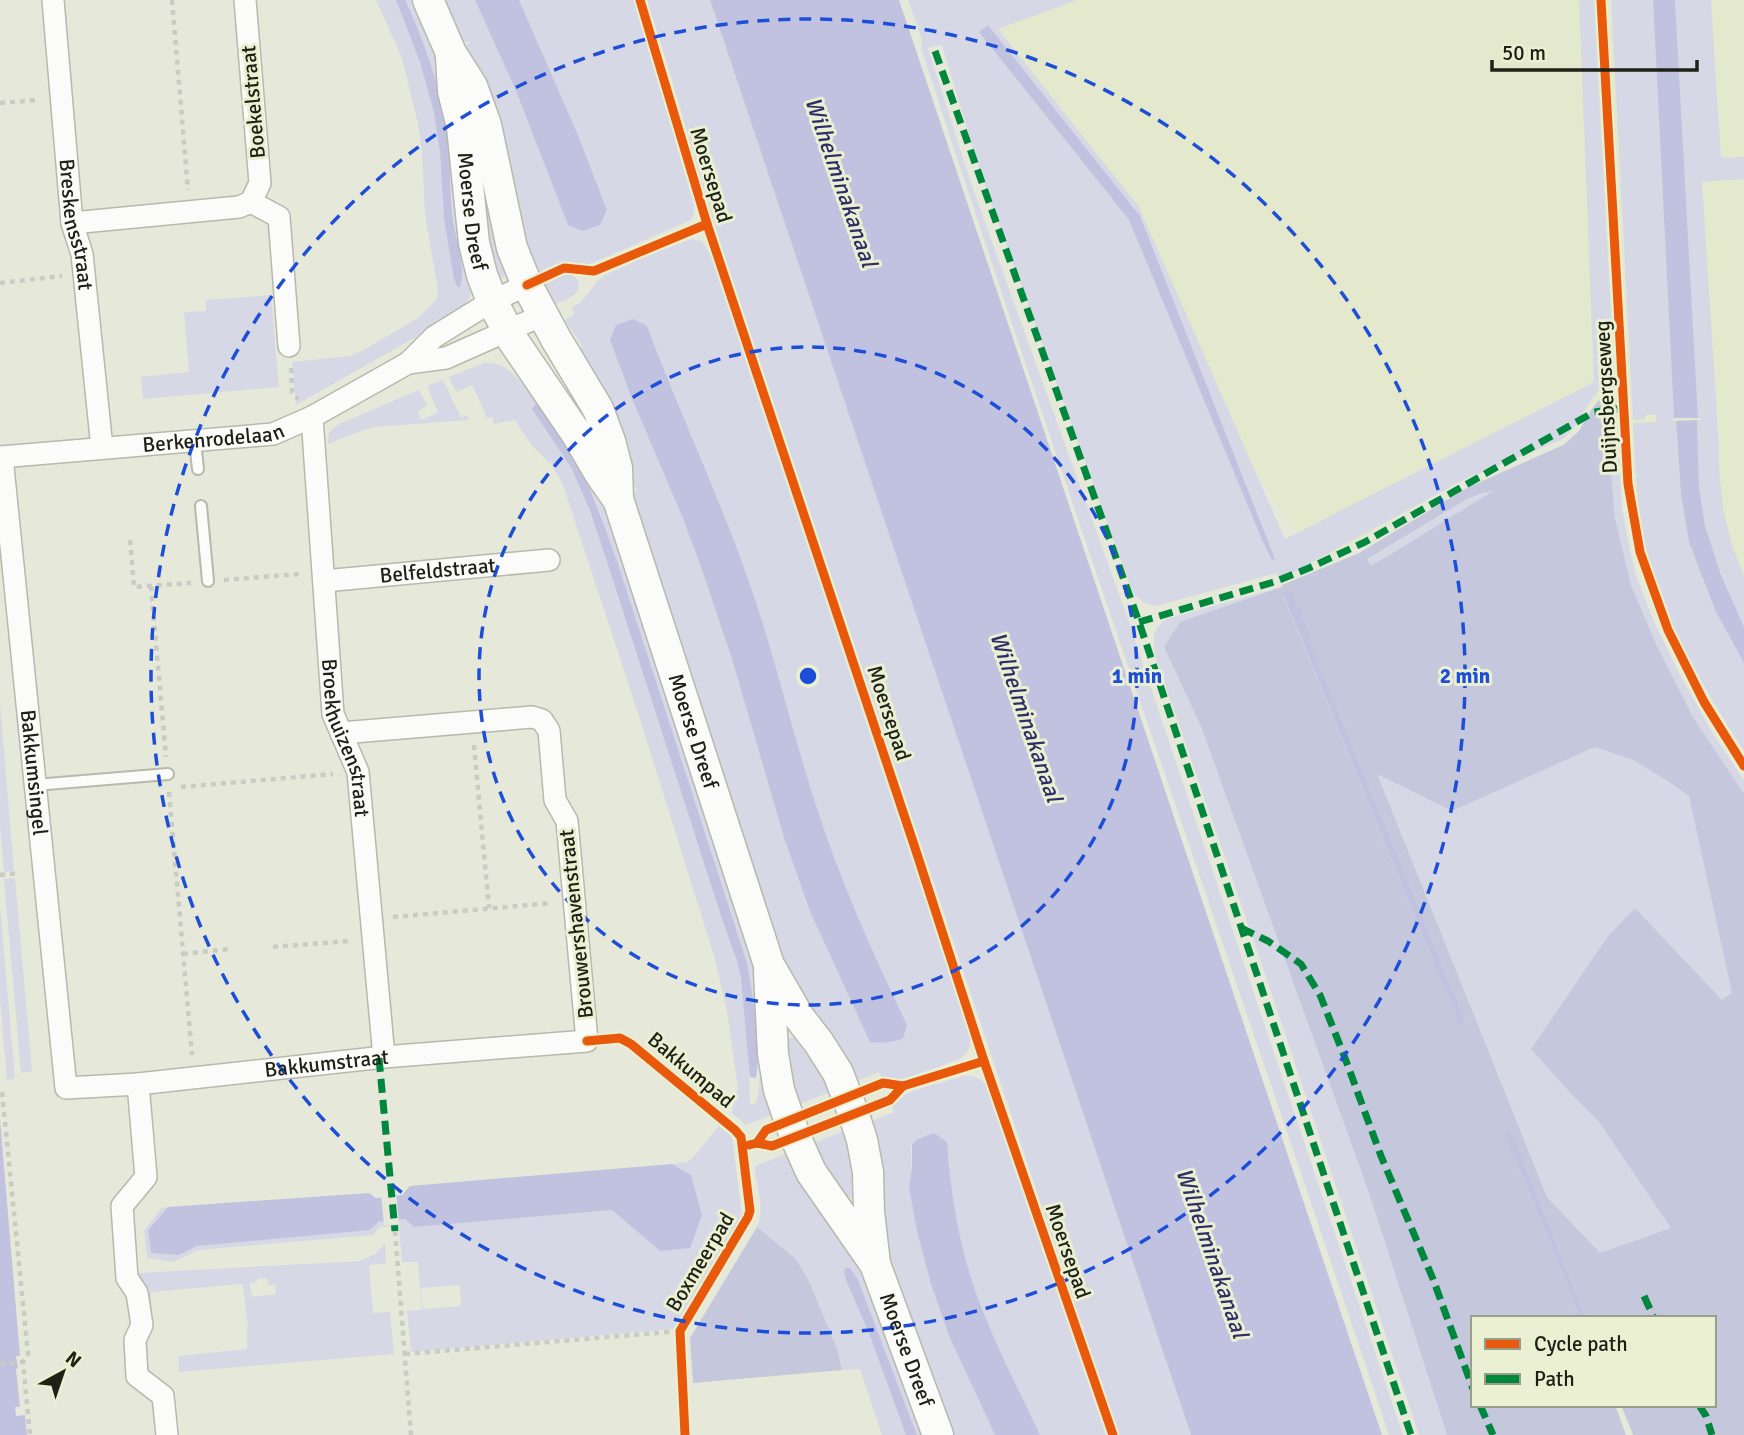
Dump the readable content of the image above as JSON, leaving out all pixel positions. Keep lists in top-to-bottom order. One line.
{"streets":{"street":["Boekelstraat","Moerse Dreef","Breskensstraat","Berkenrodelaan","Belfeldstraat","Broekhuizenstraat","Bakkumsingel","Brouwershavenstraat","Bakkumstraat"],"path":["Boxmeerpad"],"cycle path":["Moersepad","Duijnsbergseweg","Bakkumpad"]},"crossings":[["Moerse Dreef","Berkenrodelaan"],["Breskensstraat","Berkenrodelaan"],["Berkenrodelaan","Broekhuizenstraat"],["Berkenrodelaan","Bakkumsingel"],["Belfeldstraat","Broekhuizenstraat"],["Broekhuizenstraat","Brouwershavenstraat"],["Broekhuizenstraat","Bakkumstraat"],["Bakkumsingel","Bakkumstraat"],["Brouwershavenstraat","Bakkumstraat"]],"water":["Wilhelminakanaal"],"legend":["Cycle path","Path"],"scale_bar":"50 m","north":"top right","rings":["1 min","2 min"]}
